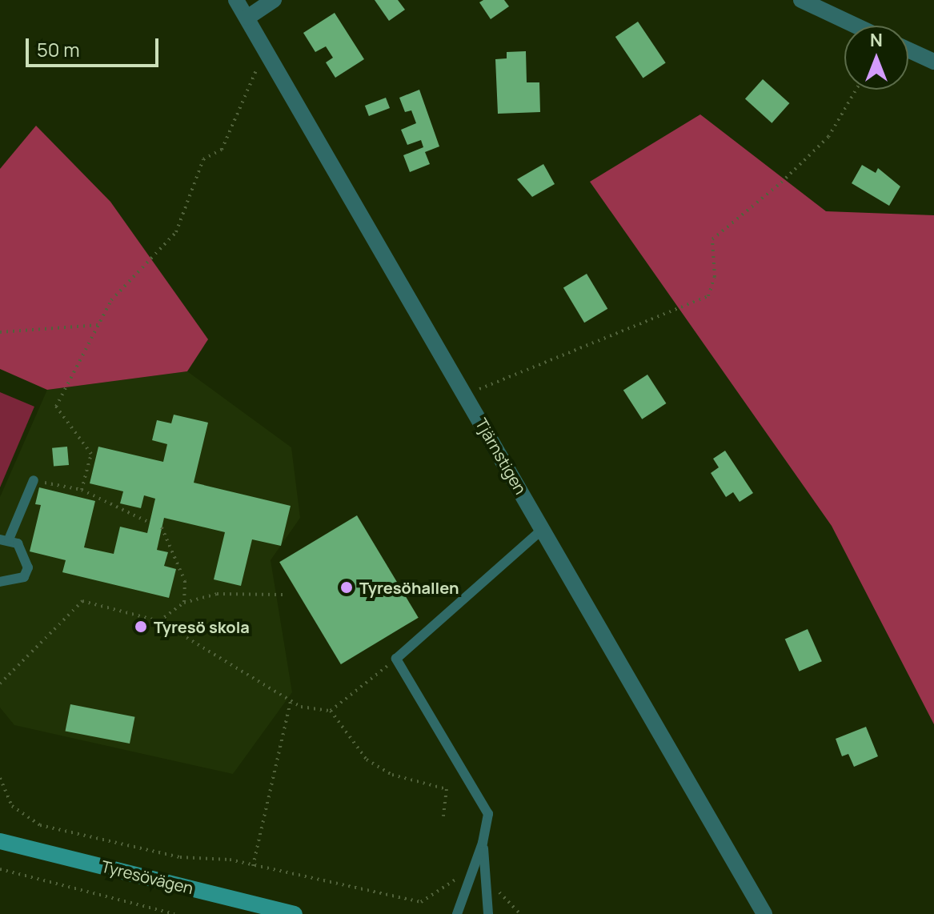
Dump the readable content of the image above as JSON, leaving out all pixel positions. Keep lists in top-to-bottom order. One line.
{"streets":{"main road":["Tyresövägen"],"street":["Tjärnstigen"]},"places":["Tyresöhallen","Tyresö skola"],"scale_bar":"50 m","north":"top"}
